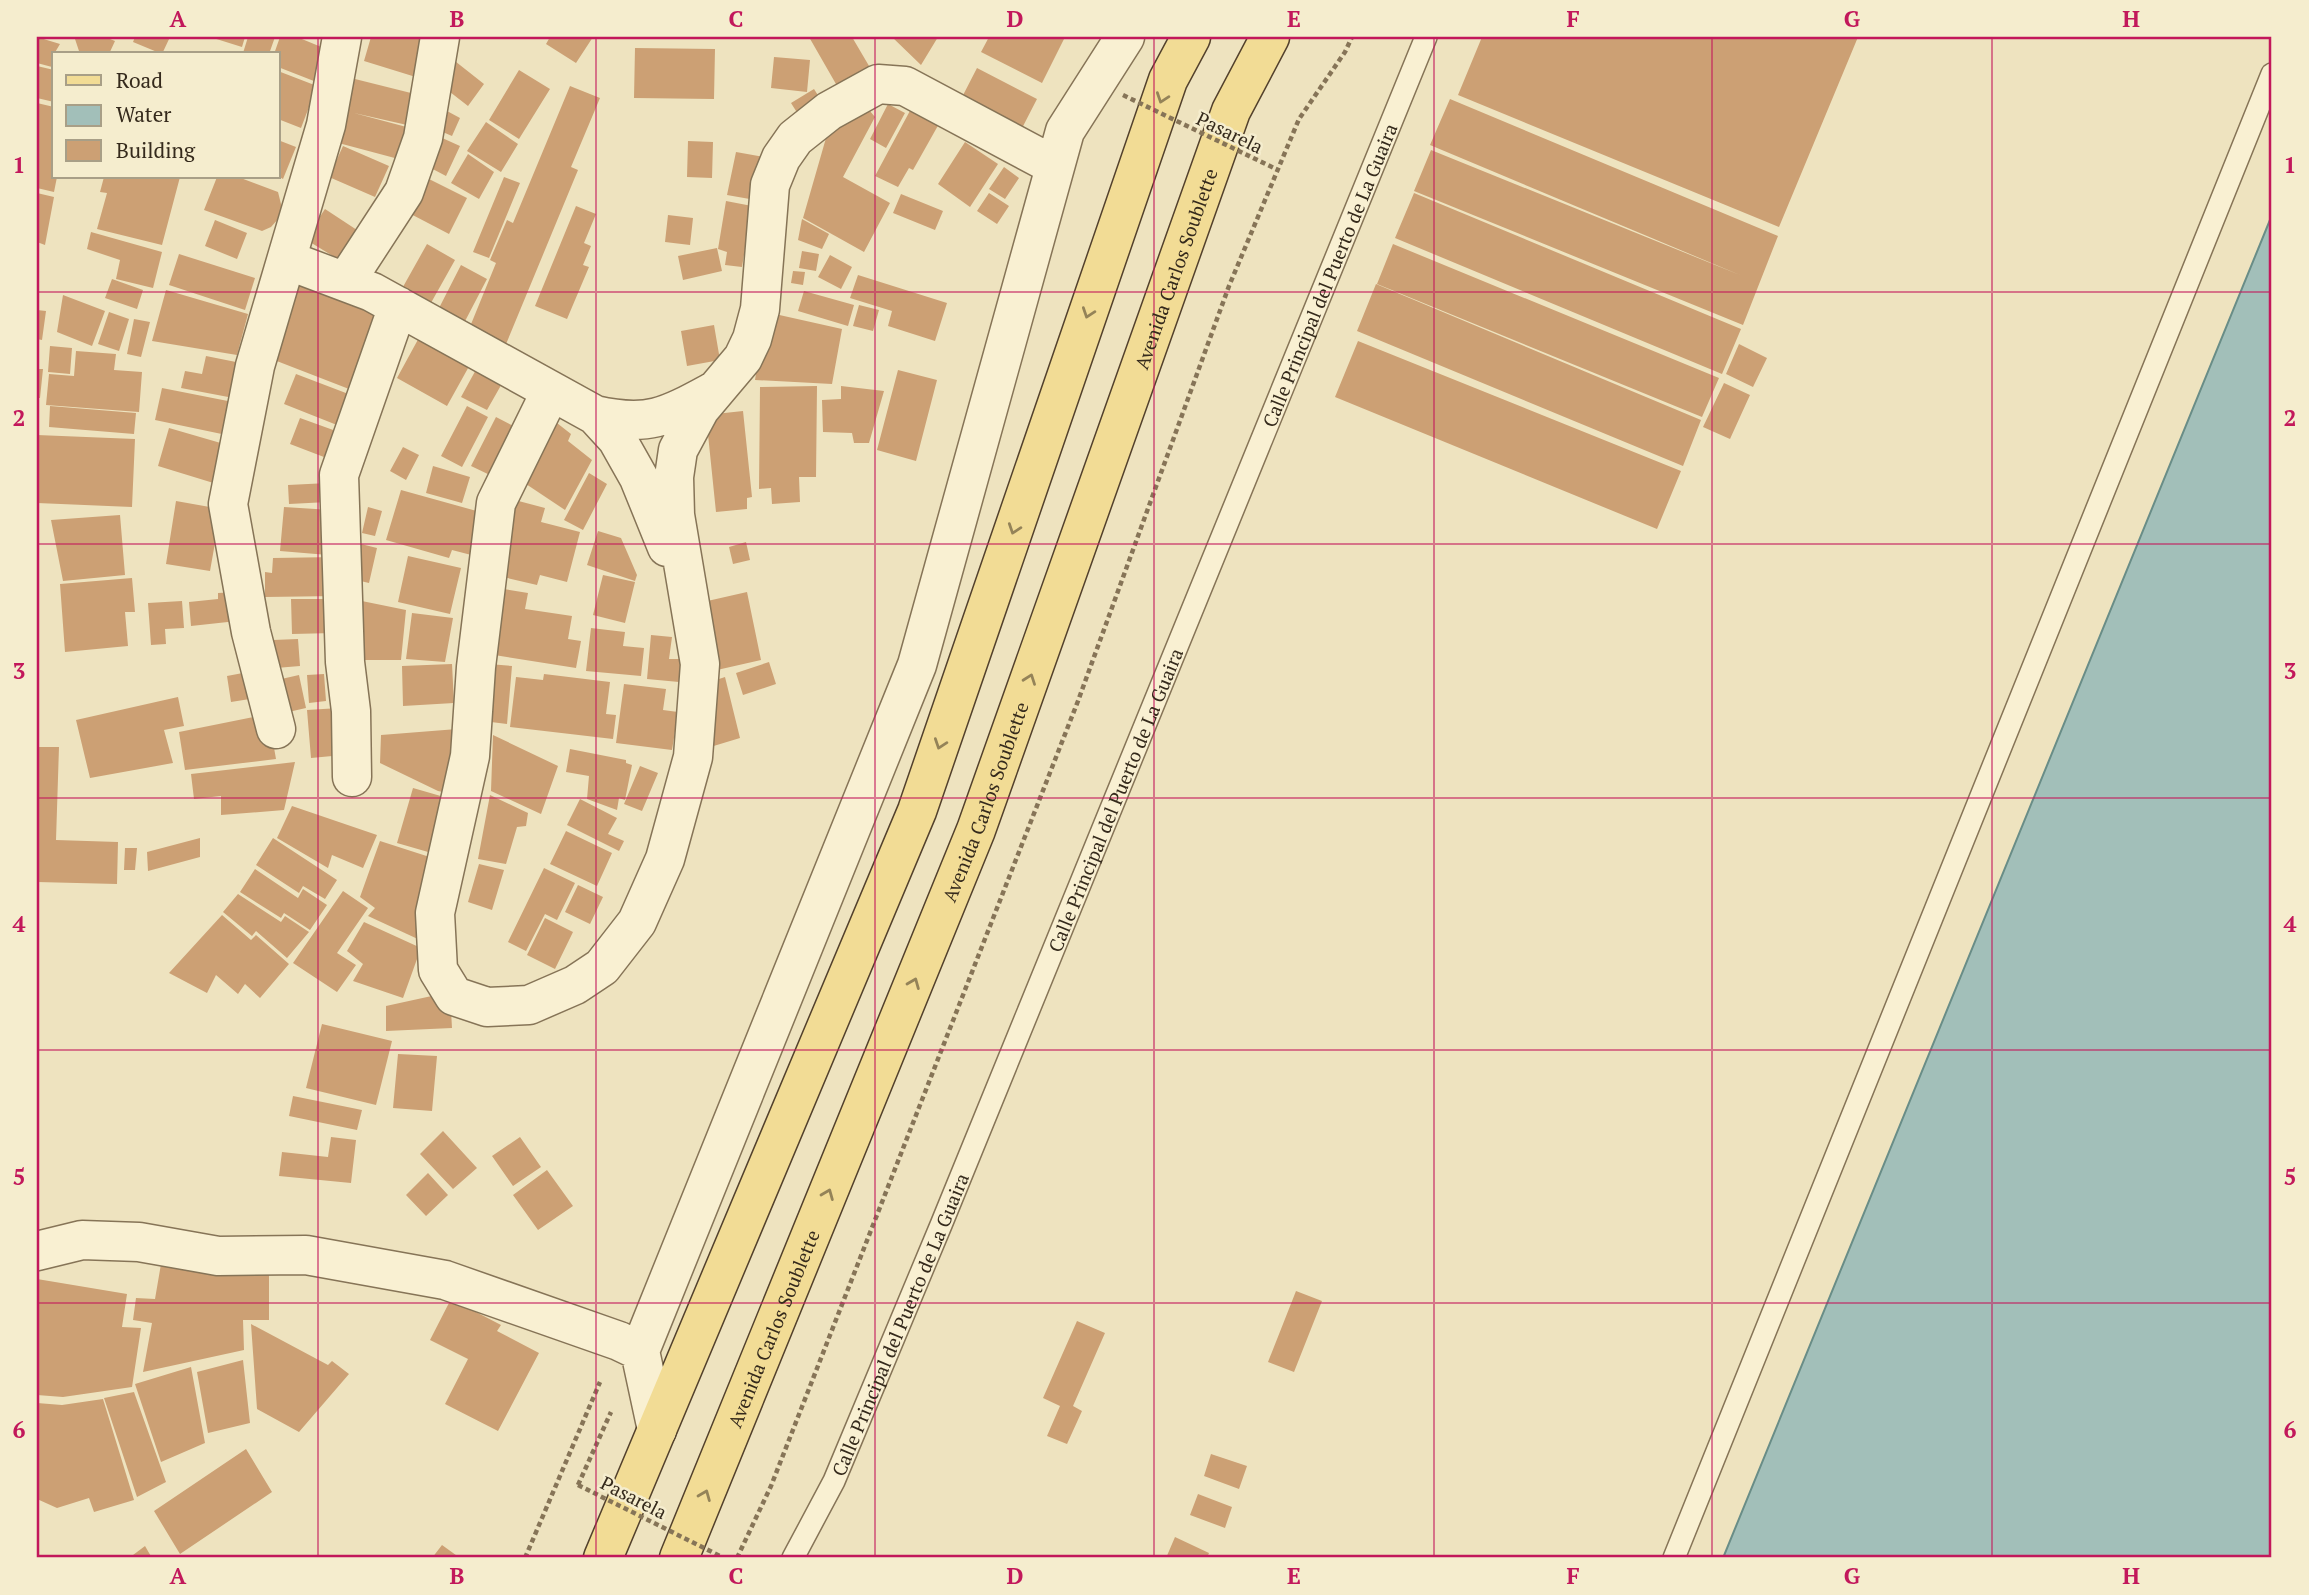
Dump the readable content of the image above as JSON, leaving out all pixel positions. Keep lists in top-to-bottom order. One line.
{"streets":{"main road":["Avenida Carlos Soublette"],"lane":["Calle Principal del Puerto de La Guaira"],"path":["Pasarela"]},"legend":["Road","Water","Building"],"grid":{"columns":["A","B","C","D","E","F","G","H"],"rows":["1","2","3","4","5","6"]}}
